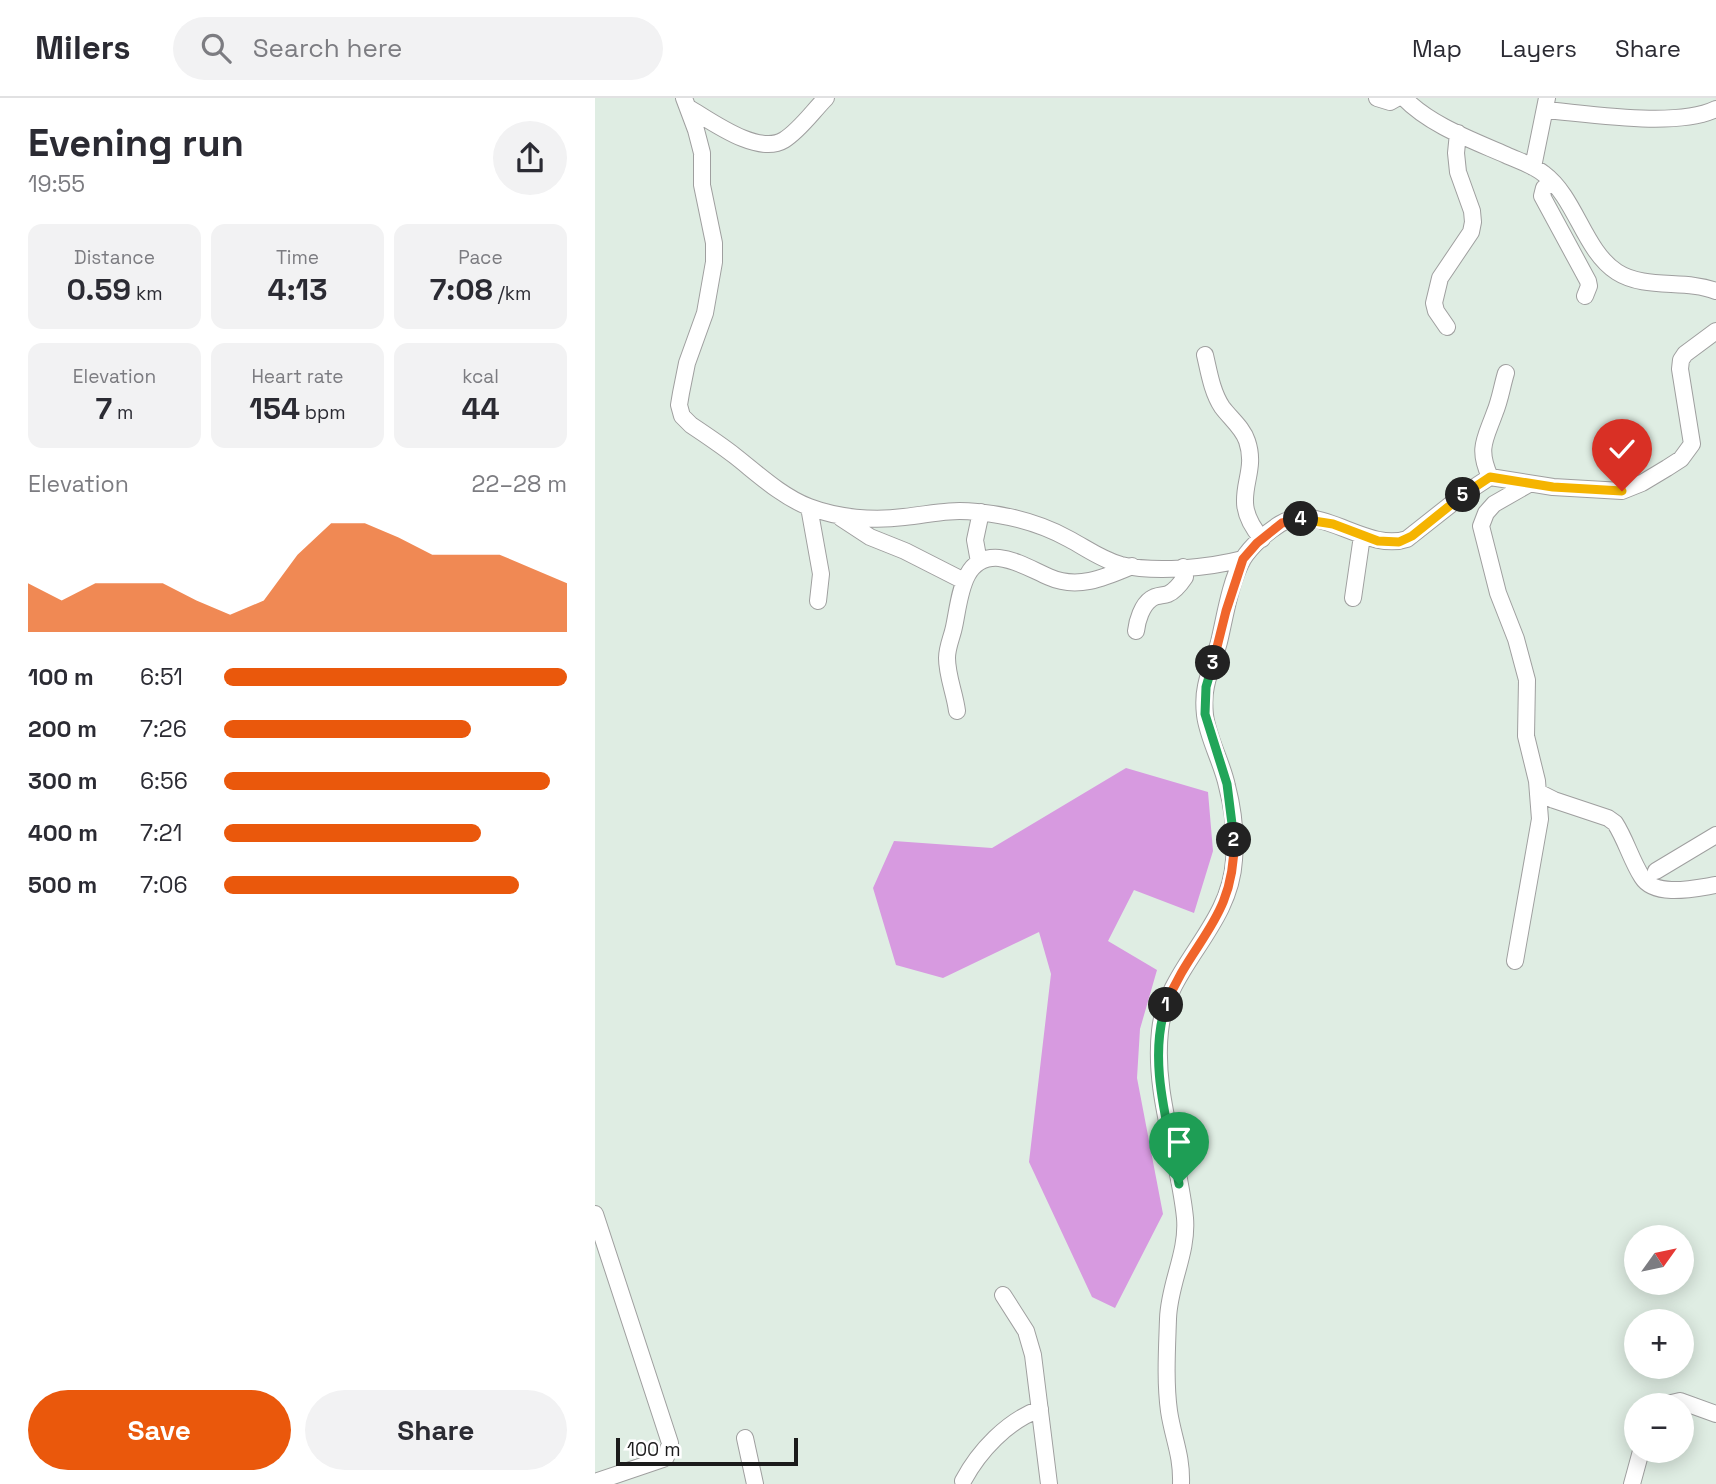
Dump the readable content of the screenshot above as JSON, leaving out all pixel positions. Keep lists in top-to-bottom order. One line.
{"scale_bar":"100 m","north":"top right","page":{"header":"Milers","search":"Search here","nav":["Map","Layers","Share"],"heading":["Evening run","19:55"],"stats":[["Distance","0.59 km"],["Time","4:13"],["Pace","7:08 /km"],["Elevation","7 m"],["Heart rate","154 bpm"],["kcal","44"]],"chart":["Elevation","22–28 m"],"pins":["5","4","3","2","1"],"list":[{"name":"100 m","note":"6:51"},{"name":"200 m","note":"7:26"},{"name":"300 m","note":"6:56"},{"name":"400 m","note":"7:21"},{"name":"500 m","note":"7:06"}],"map_buttons":["+","−"],"buttons":["Save","Share"],"scale":"100 m"}}
